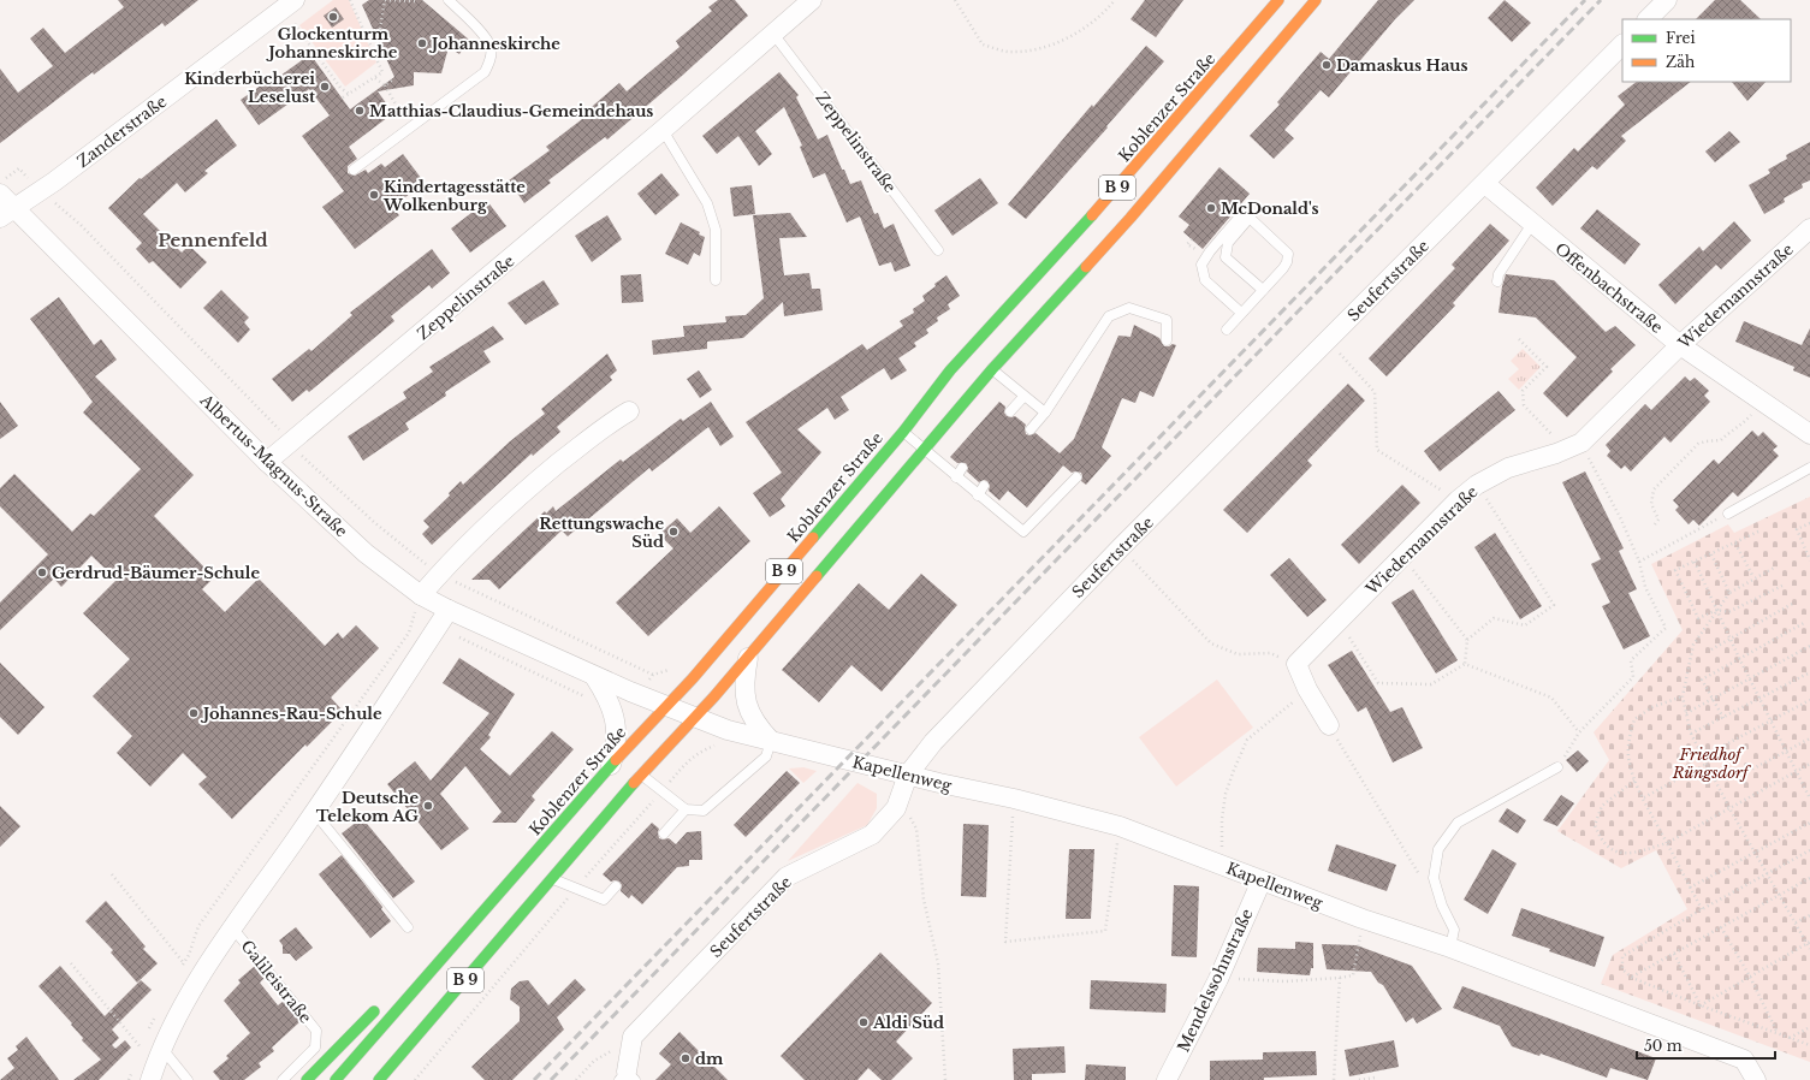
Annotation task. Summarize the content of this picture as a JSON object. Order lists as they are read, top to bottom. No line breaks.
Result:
{"streets":{"main road":["Koblenzer Straße","B 9"],"street":["Zanderstraße","Zeppelinstraße","Seufertstraße","Offenbachstraße","Wiedemannstraße","Albertus-Magnus-Straße","Kapellenweg","Mendelssohnstraße","Galileistraße"]},"crossings":[["Koblenzer Straße","Albertus-Magnus-Straße"],["Zanderstraße","Albertus-Magnus-Straße"],["Zeppelinstraße","Albertus-Magnus-Straße"],["B 9","Albertus-Magnus-Straße"],["B 9","Kapellenweg"],["Seufertstraße","Offenbachstraße"],["Seufertstraße","Kapellenweg"],["Offenbachstraße","Wiedemannstraße"],["Albertus-Magnus-Straße","Kapellenweg"],["Albertus-Magnus-Straße","Galileistraße"],["Kapellenweg","Mendelssohnstraße"]],"districts":["Pennenfeld"],"parks":["Friedhof Rüngsdorf"],"places":["Glockenturm Johanneskirche","Johanneskirche","Damaskus Haus","Kinderbücherei Leselust","Matthias-Claudius-Gemeindehaus","Kindertagesstätte Wolkenburg","McDonald's","Rettungswache Süd","Gerdrud-Bäumer-Schule","Johannes-Rau-Schule","Deutsche Telekom AG","Aldi Süd","dm"],"legend":["Frei","Zäh"],"scale_bar":"50 m"}
